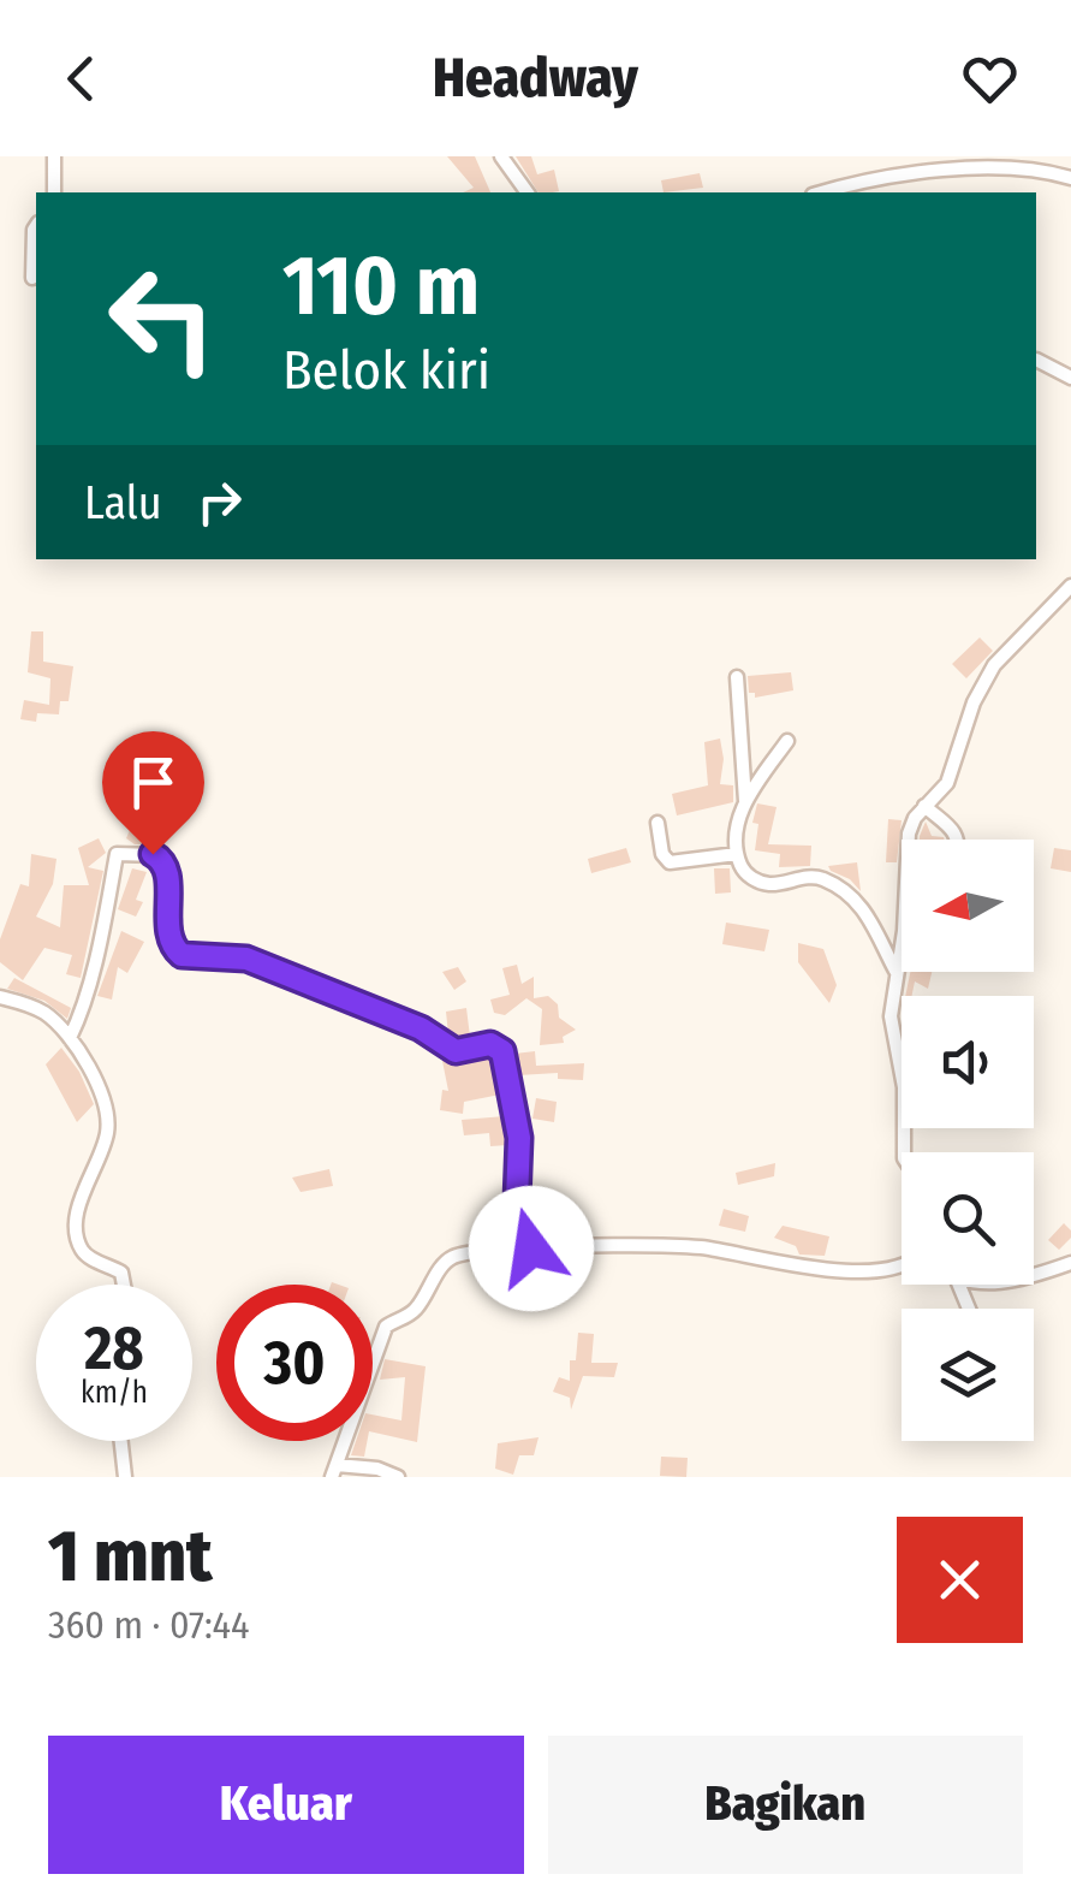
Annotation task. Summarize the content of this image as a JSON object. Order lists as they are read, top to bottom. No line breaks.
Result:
{"north":"left","page":{"header":"Headway","turn":["110 m","Belok kiri"],"then":"Lalu","speed":"28 km/h","limit":"30","heading":["1 mnt","360 m · 07:44"],"buttons":["Keluar","Bagikan"]}}
